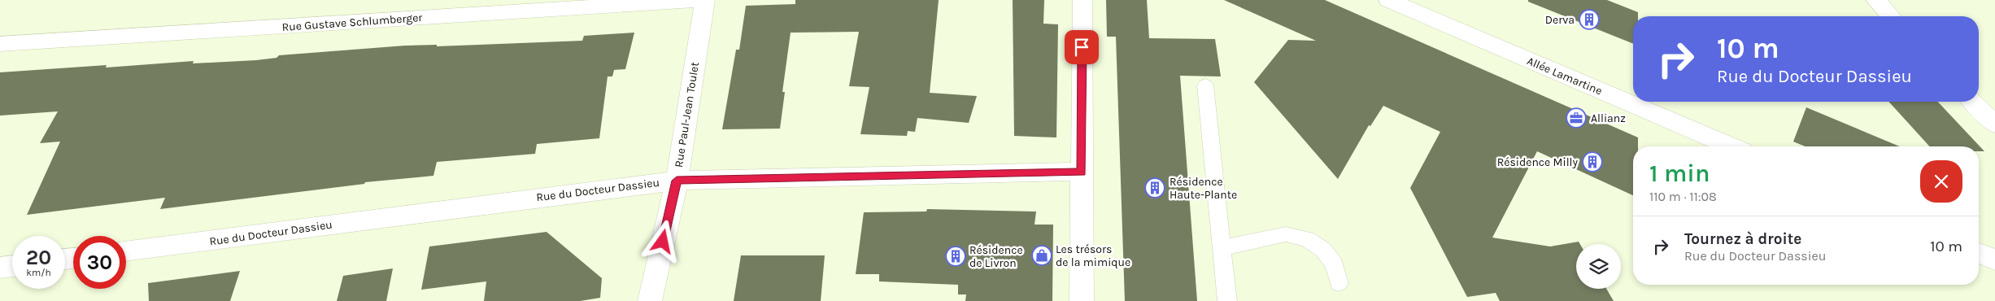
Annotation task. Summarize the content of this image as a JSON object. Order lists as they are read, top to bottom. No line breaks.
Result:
{"streets":{"street":["Rue Gustave Schlumberger","Allée Lamartine","Rue Paul-Jean Toulet","Rue du Docteur Dassieu"]},"crossings":[["Rue Gustave Schlumberger","Rue Paul-Jean Toulet"],["Rue Paul-Jean Toulet","Rue du Docteur Dassieu"]],"places":{"building":["Derva","Résidence Milly","Résidence Haute-Plante","Résidence de Livron"],"office":["Allianz"],"shop":["Les trésors de la mimique"]},"page":{"turn":["10 m","Rue du Docteur Dassieu"],"heading":["1 min","110 m · 11:08"],"list":[{"name":"Tournez à droite","note":"Rue du Docteur Dassieu","value":"10 m"}],"speed":"20 km/h","limit":"30"}}
